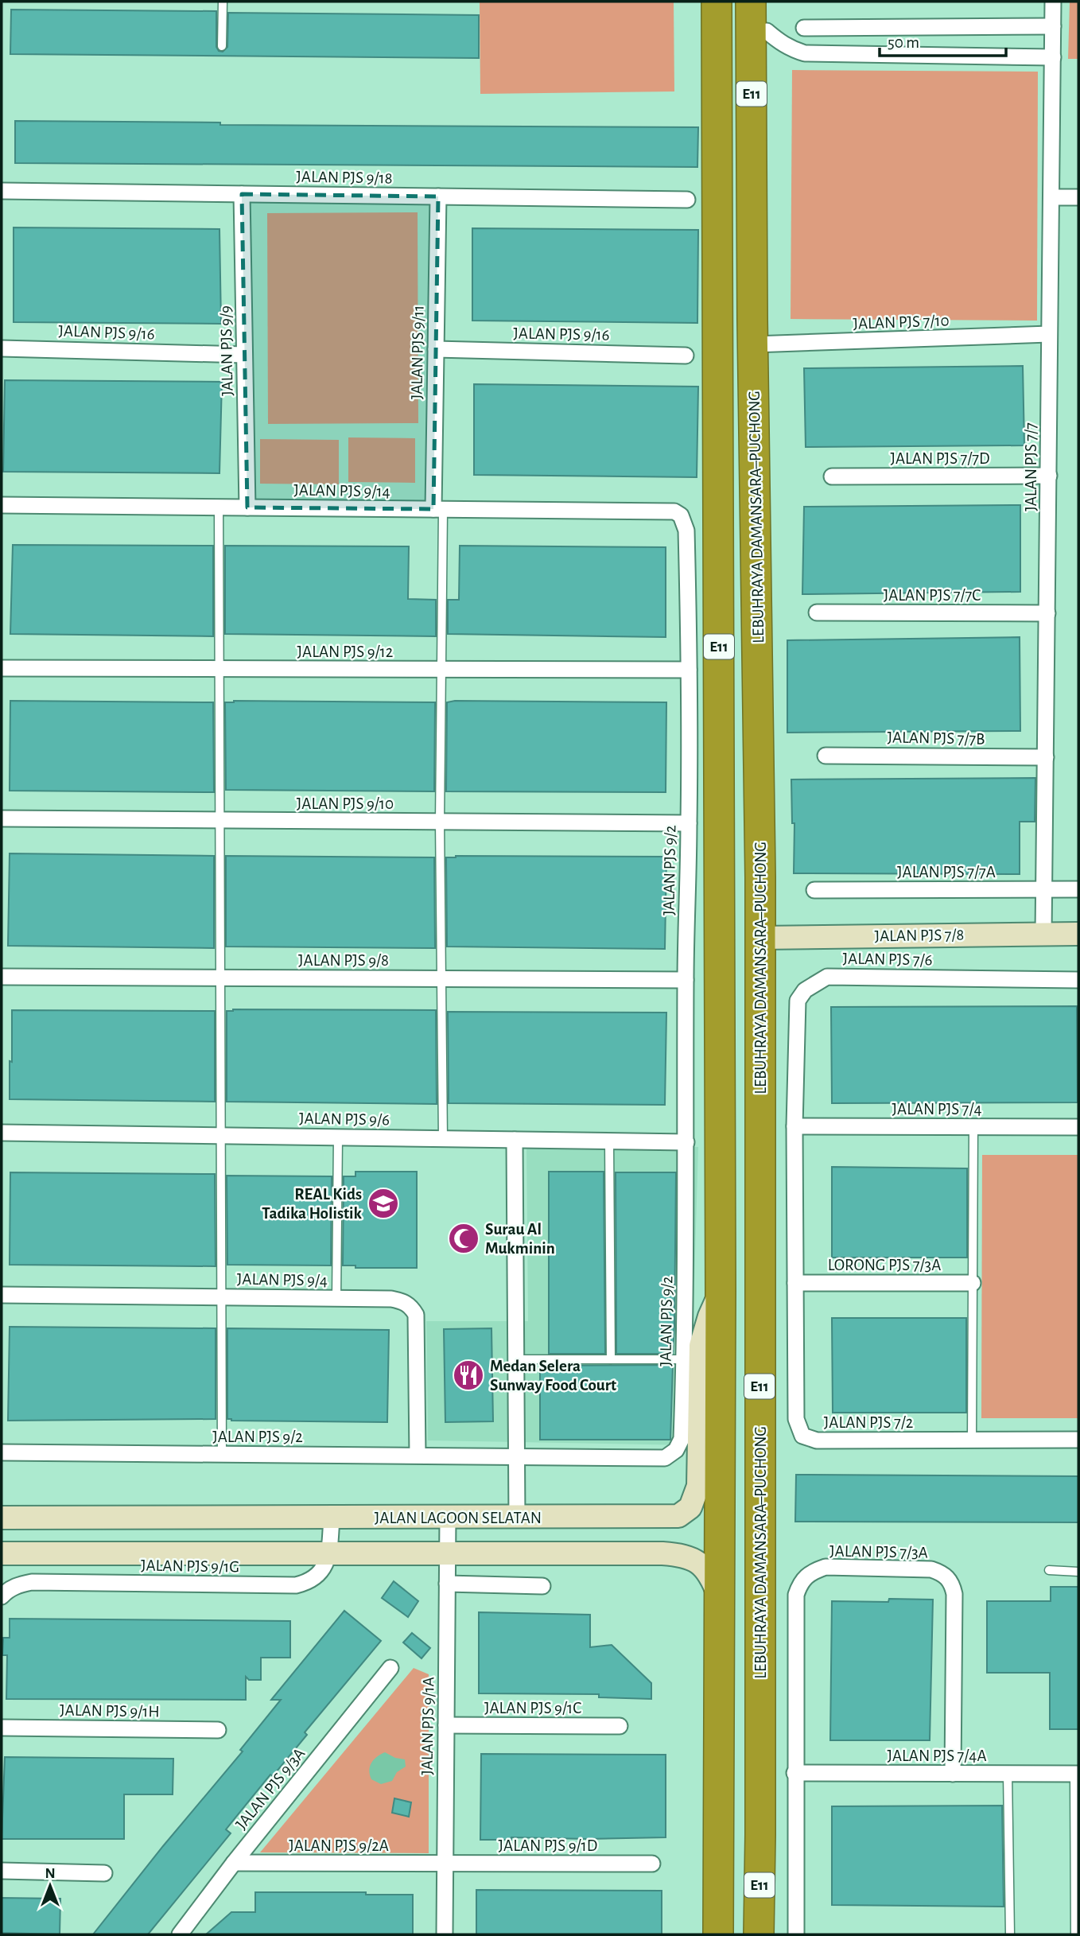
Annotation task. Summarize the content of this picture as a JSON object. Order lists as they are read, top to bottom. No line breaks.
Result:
{"streets":{"highway":["E11","LEBUHRAYA DAMANSARA–PUCHONG"],"main road":["JALAN PJS 7/8","JALAN LAGOON SELATAN"],"street":["JALAN PJS 9/18","JALAN PJS 7/10","JALAN PJS 9/16","JALAN PJS 9/9","JALAN PJS 9/11","JALAN PJS 7/7D","JALAN PJS 7/7","JALAN PJS 9/14","JALAN PJS 7/7C","JALAN PJS 9/12","JALAN PJS 7/7B","JALAN PJS 9/10","JALAN PJS 9/2","JALAN PJS 7/7A","JALAN PJS 7/6","JALAN PJS 9/8","JALAN PJS 7/4","JALAN PJS 9/6","LORONG PJS 7/3A","JALAN PJS 9/4","JALAN PJS 7/2","JALAN PJS 7/3A","JALAN PJS 9/1G","JALAN PJS 9/1C","JALAN PJS 9/1H","JALAN PJS 9/1A","JALAN PJS 7/4A","JALAN PJS 9/3A","JALAN PJS 9/2A","JALAN PJS 9/1D"]},"crossings":[["E11","JALAN LAGOON SELATAN"],["JALAN PJS 9/18","JALAN PJS 9/9"],["JALAN PJS 9/18","JALAN PJS 9/11"],["JALAN PJS 7/10","JALAN PJS 7/7"],["JALAN PJS 7/10","LEBUHRAYA DAMANSARA–PUCHONG"],["JALAN PJS 9/16","JALAN PJS 9/9"],["JALAN PJS 9/16","JALAN PJS 9/11"],["JALAN PJS 9/9","JALAN PJS 9/14"],["JALAN PJS 9/11","JALAN PJS 9/14"],["JALAN PJS 7/7D","JALAN PJS 7/7"],["JALAN PJS 7/7","JALAN PJS 7/7C"],["JALAN PJS 7/7","JALAN PJS 7/7B"],["JALAN PJS 7/7","JALAN PJS 7/7A"],["JALAN PJS 7/7","JALAN PJS 7/8"],["JALAN PJS 9/14","JALAN PJS 9/2"],["LEBUHRAYA DAMANSARA–PUCHONG","JALAN PJS 7/8"],["JALAN PJS 9/12","JALAN PJS 9/2"],["JALAN PJS 9/10","JALAN PJS 9/2"],["JALAN PJS 9/2","JALAN PJS 9/8"],["JALAN PJS 9/2","JALAN PJS 9/6"],["JALAN PJS 9/2","JALAN PJS 9/4"],["JALAN PJS 7/6","JALAN PJS 7/4"],["JALAN PJS 7/6","JALAN PJS 7/2"],["JALAN PJS 7/4","JALAN PJS 7/2"],["LORONG PJS 7/3A","JALAN PJS 7/2"],["JALAN LAGOON SELATAN","JALAN PJS 9/1G"],["JALAN LAGOON SELATAN","JALAN PJS 9/1A"],["JALAN PJS 7/3A","JALAN PJS 7/4A"],["JALAN PJS 9/1C","JALAN PJS 9/1A"],["JALAN PJS 9/1A","JALAN PJS 9/2A"],["JALAN PJS 9/1A","JALAN PJS 9/1D"],["JALAN PJS 9/3A","JALAN PJS 9/2A"],["JALAN PJS 9/2A","JALAN PJS 9/1D"]],"places":{"school or university":["REAL Kids Tadika Holistik"],"mosque":["Surau Al Mukminin"],"restaurant":["Medan Selera Sunway Food Court"]},"scale_bar":"50 m","north":"top"}
